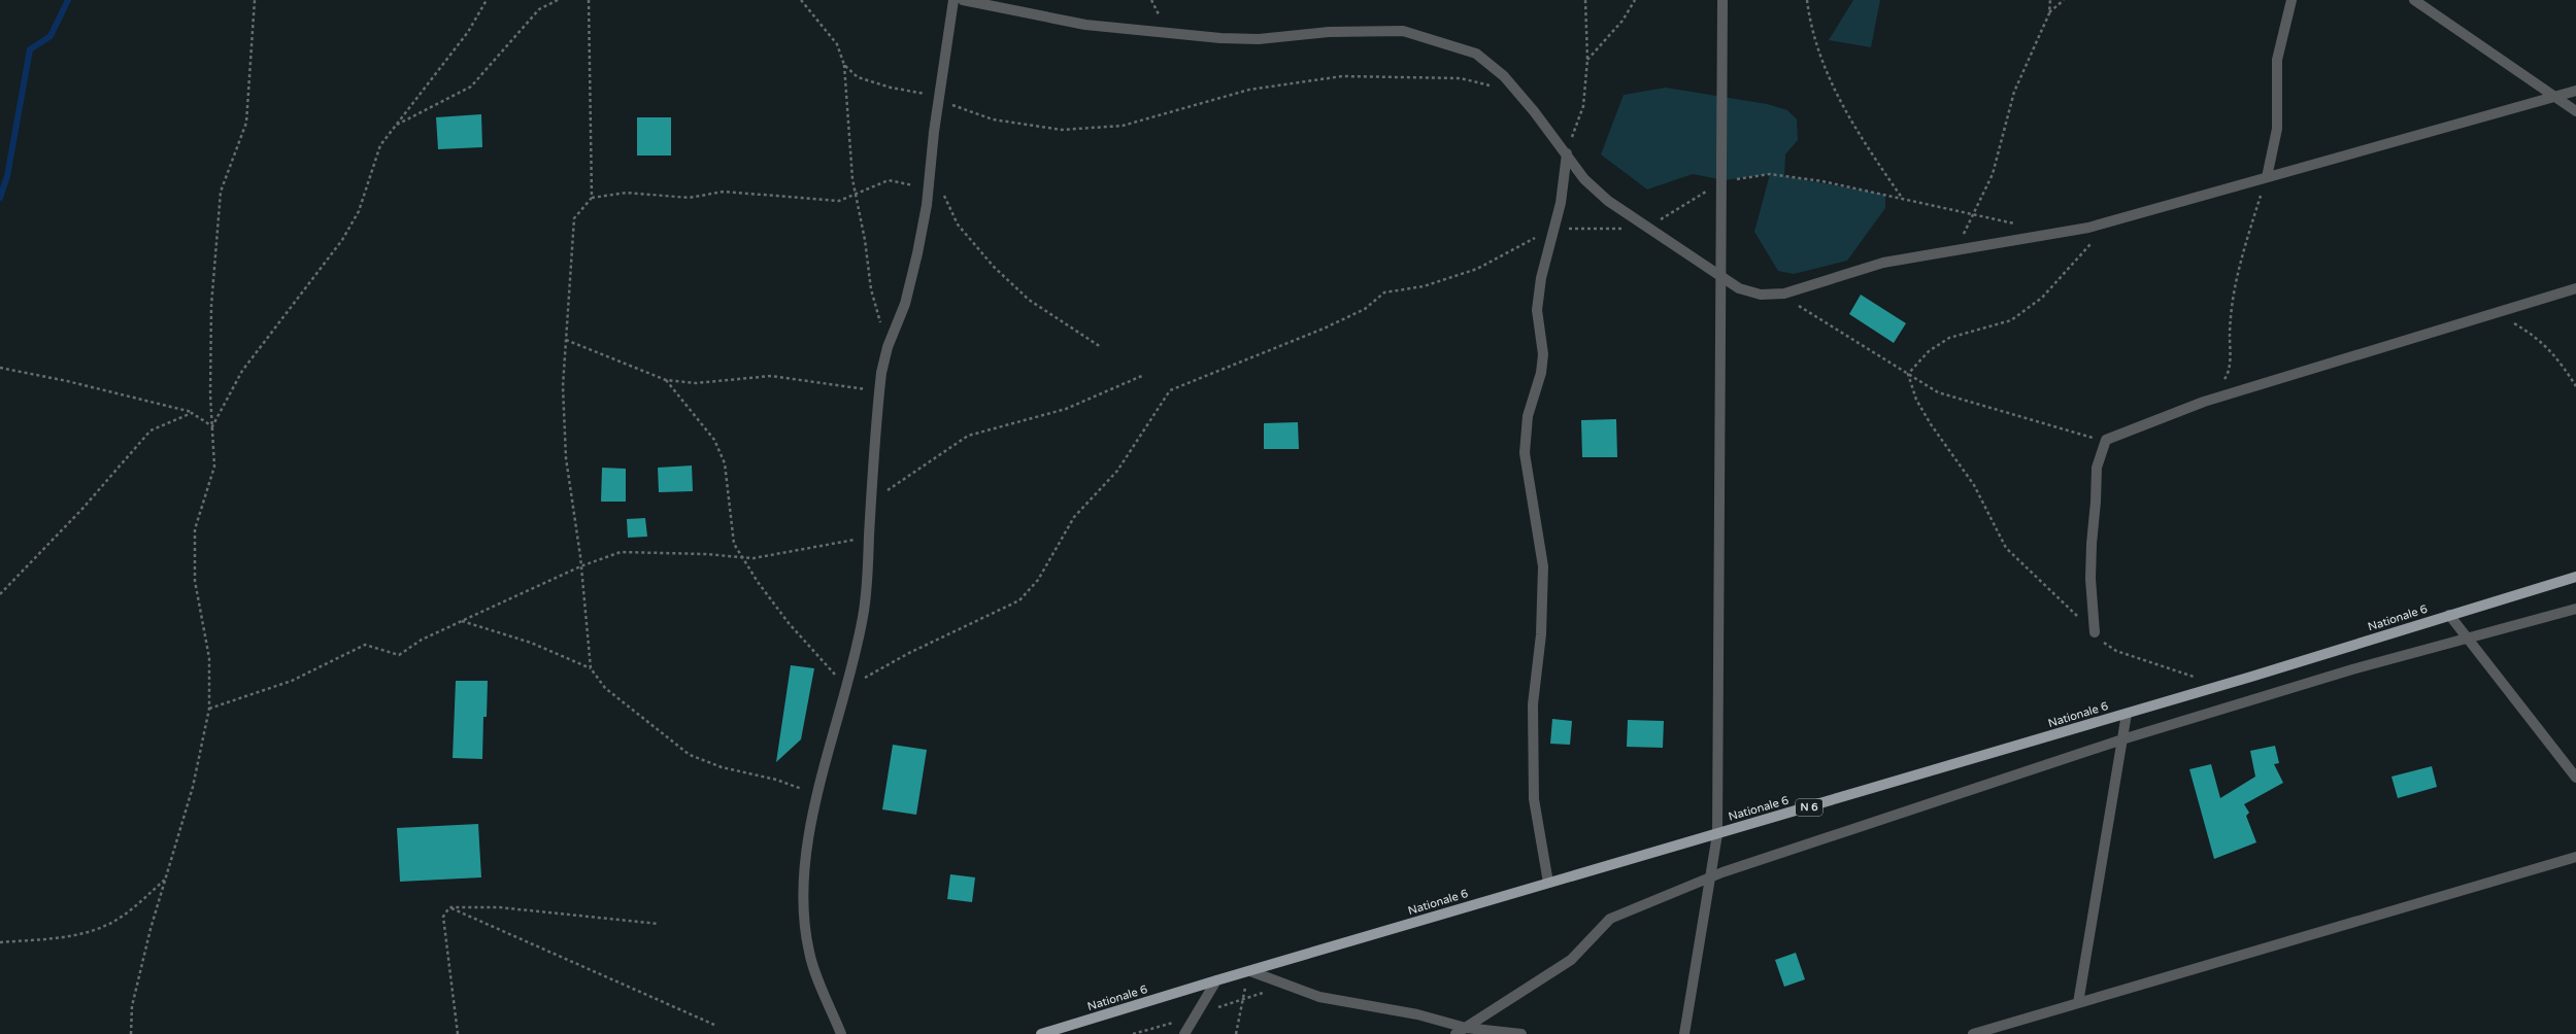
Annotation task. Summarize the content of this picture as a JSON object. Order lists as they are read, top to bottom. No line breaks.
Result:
{"streets":{"main road":["Nationale 6","N 6"]}}
